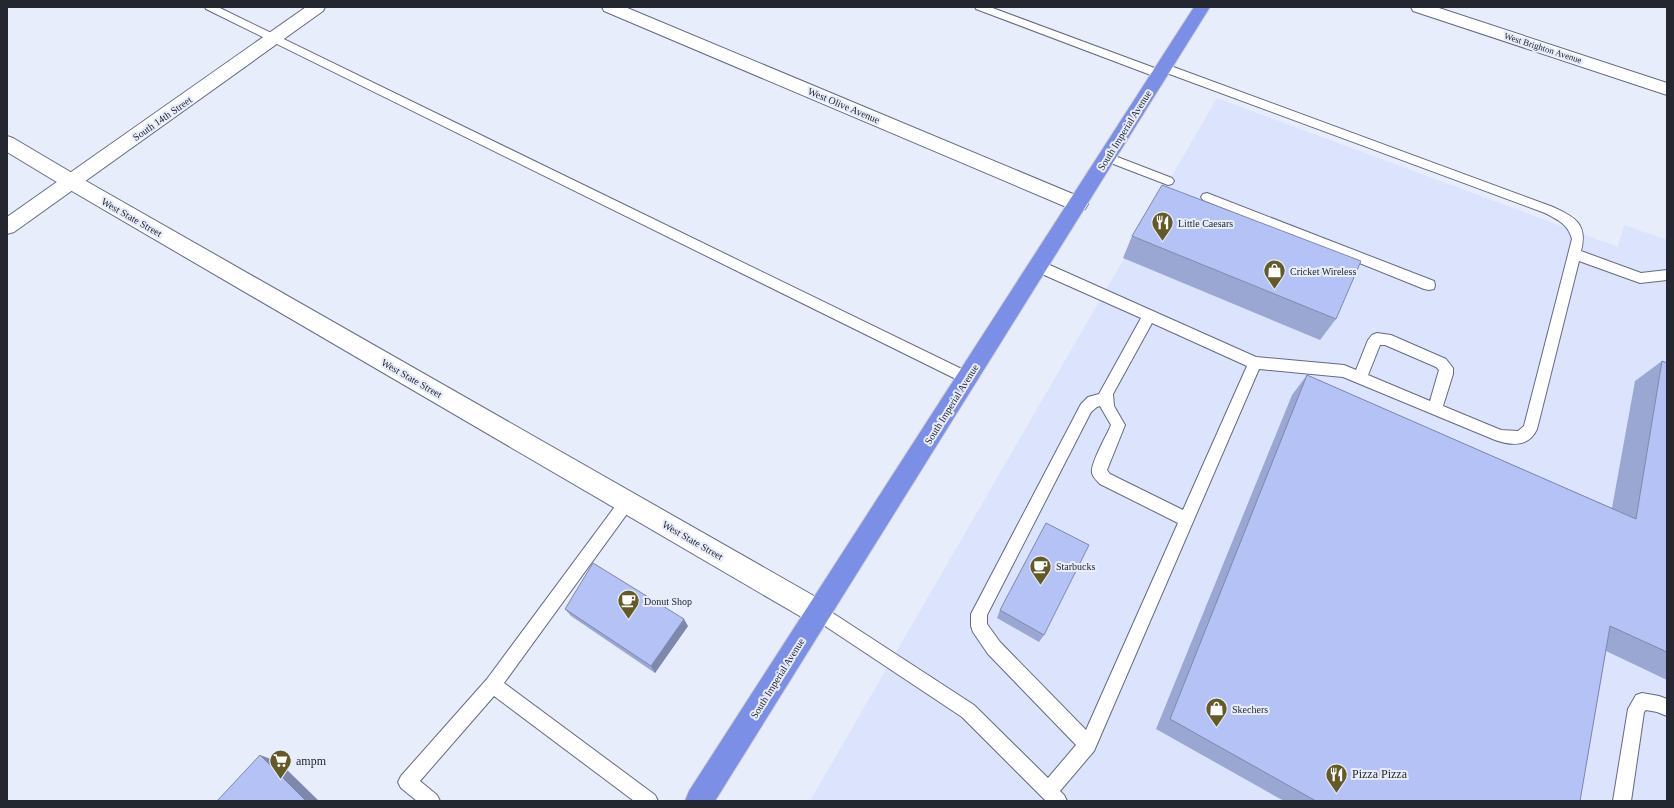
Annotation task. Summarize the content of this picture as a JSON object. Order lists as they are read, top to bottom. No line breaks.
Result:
{"streets":{"highway":["South Imperial Avenue"],"street":["West Brighton Avenue","West Olive Avenue","South 14th Street","West State Street"]},"crossings":[["West Olive Avenue","South Imperial Avenue"],["South 14th Street","West State Street"],["South Imperial Avenue","West State Street"]],"places":{"restaurant":["Little Caesars","Pizza Pizza"],"shop":["Cricket Wireless","Skechers"],"cafe":["Starbucks","Donut Shop"],"supermarket":["ampm"]}}
